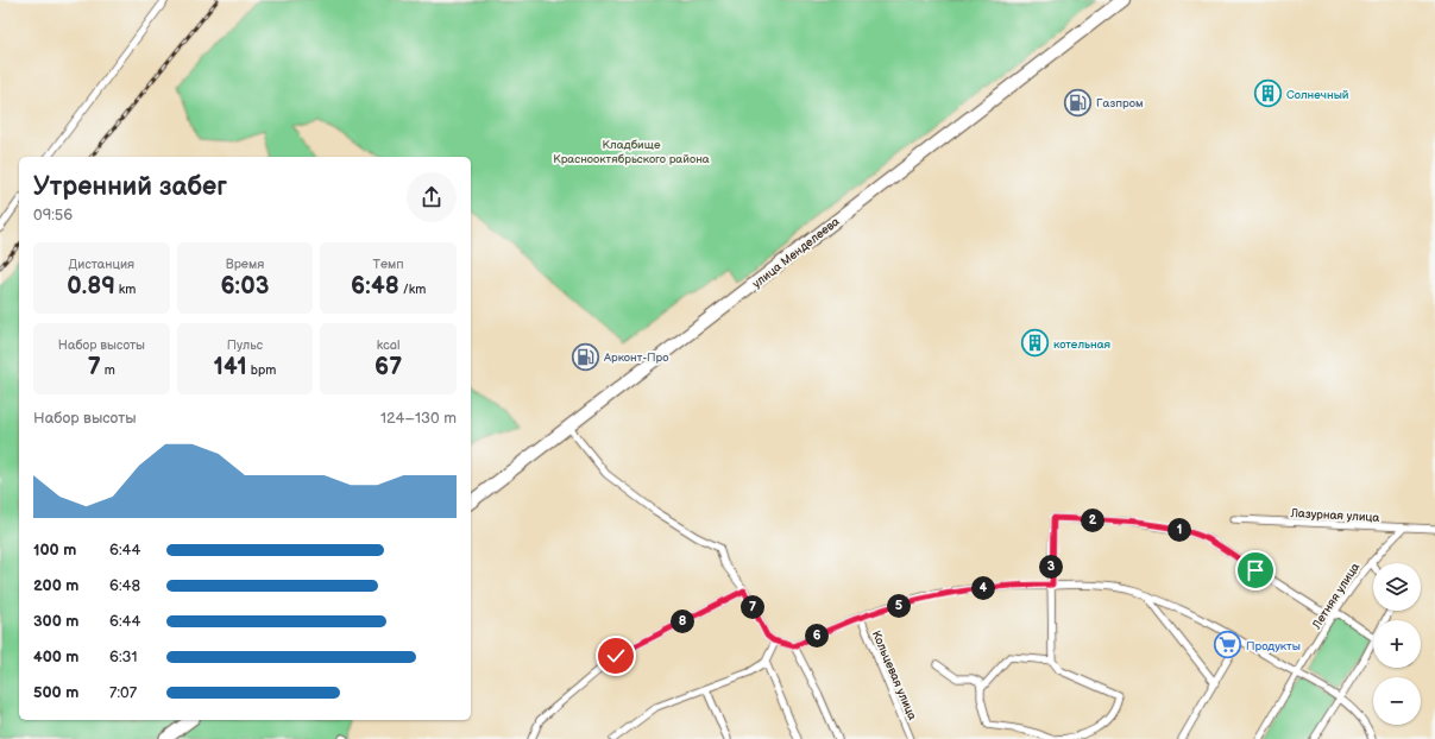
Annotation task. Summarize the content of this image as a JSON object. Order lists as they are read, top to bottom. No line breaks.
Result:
{"streets":{"highway":["улица Менделеева"],"street":["Лазурная улица","Летняя улица","Кольцевая улица"]},"crossings":[["Лазурная улица","Летняя улица"],["Летняя улица","Кольцевая улица"]],"parks":["Кладбище Краснооктябрьского района"],"places":{"building":["Солнечный","котельная"],"fuel station":["Газпром","Арконт-Про"],"supermarket":["Продукты"]},"page":{"heading":["Утренний забег","09:56"],"stats":[["Дистанция","0.89 km"],["Время","6:03"],["Темп","6:48 /km"],["Набор высоты","7 m"],["Пульс","141 bpm"],["kcal","67"]],"chart":["Набор высоты","124–130 m"],"pins":["2","1","3","4","5","7","8","6"],"list":[{"name":"100 m","note":"6:44"},{"name":"200 m","note":"6:48"},{"name":"300 m","note":"6:44"},{"name":"400 m","note":"6:31"},{"name":"500 m","note":"7:07"}],"map_buttons":["+","−"]}}
